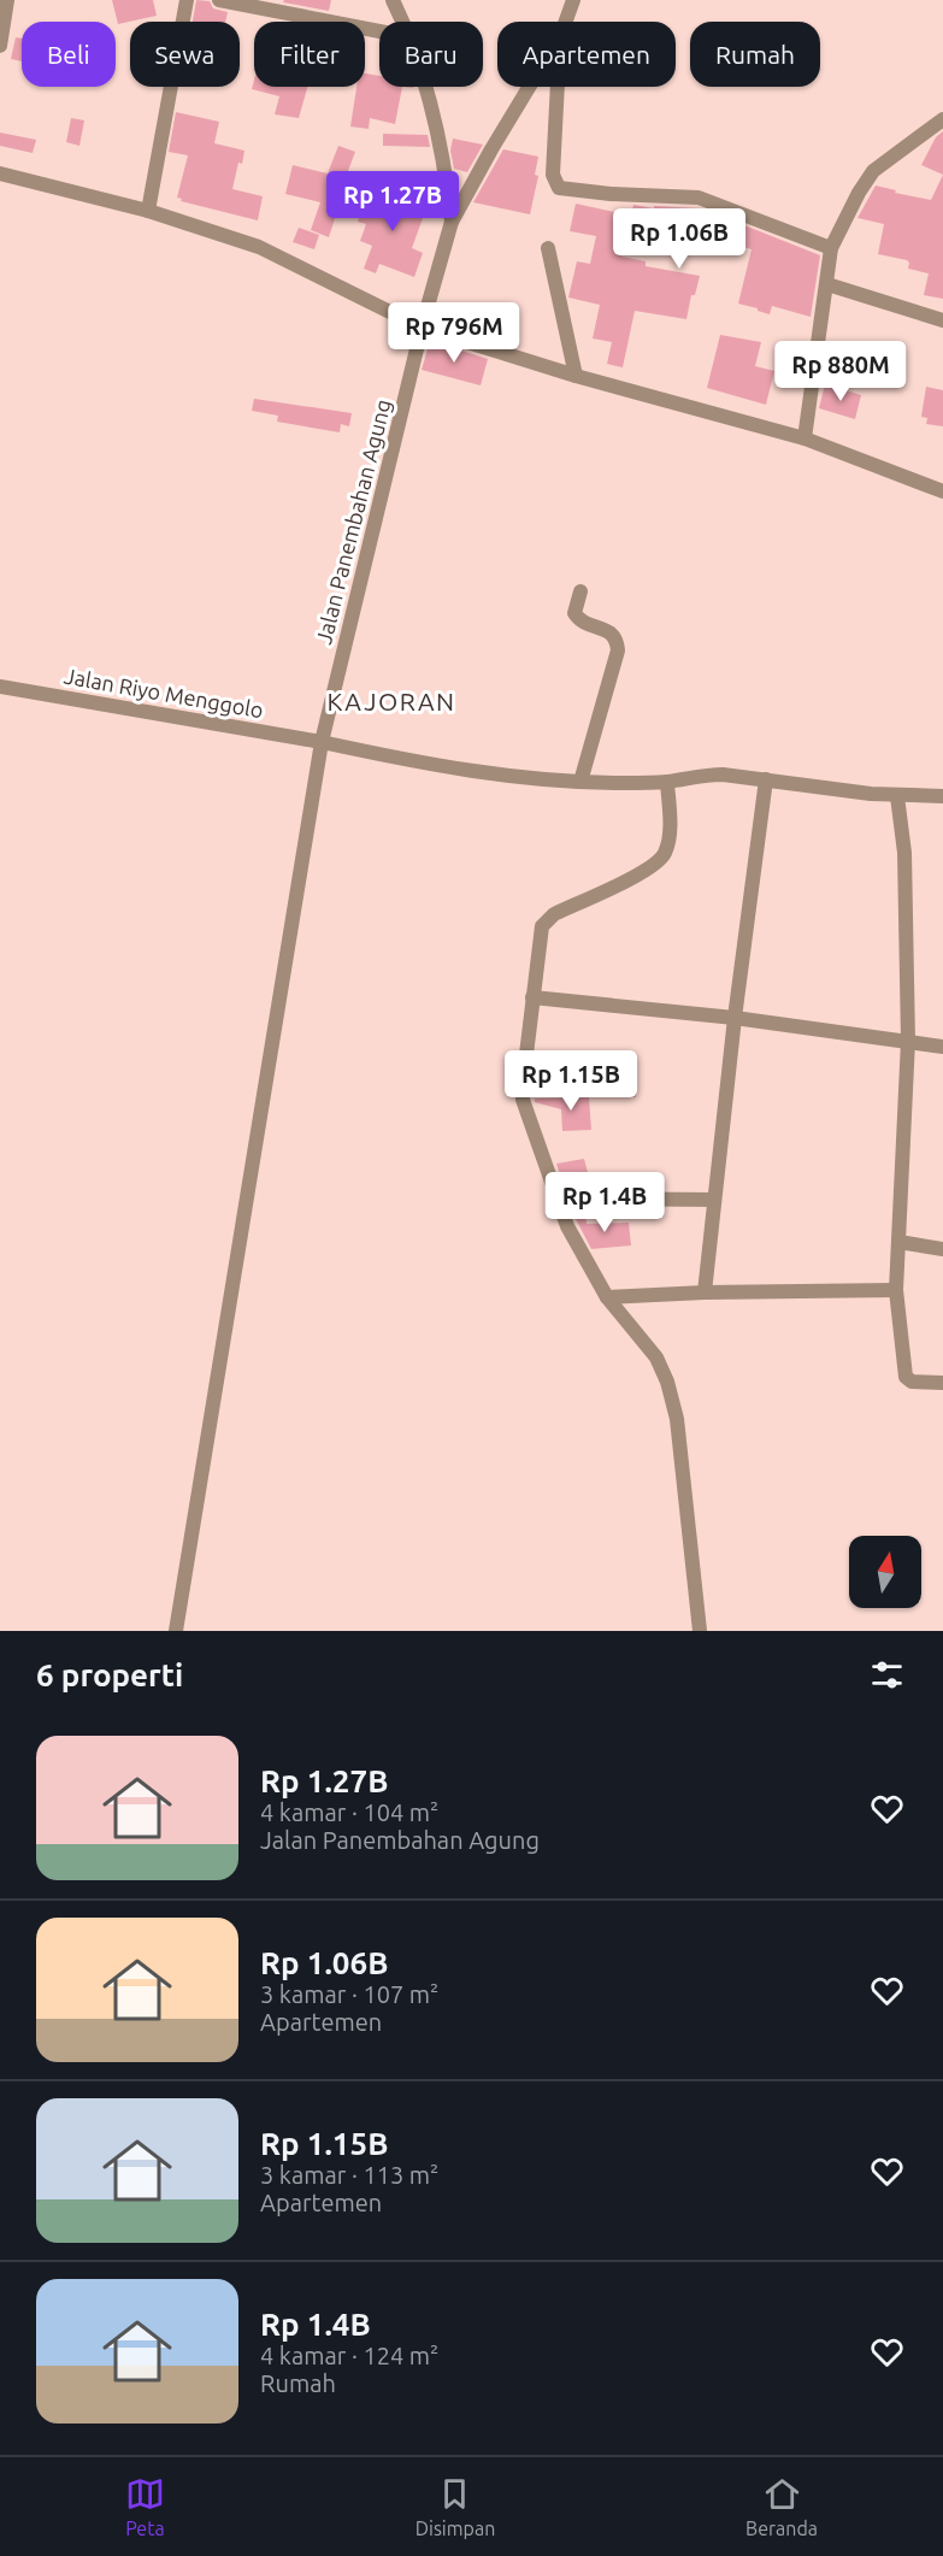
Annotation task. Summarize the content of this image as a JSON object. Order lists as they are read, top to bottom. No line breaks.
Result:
{"streets":{"street":["Jalan Panembahan Agung","Jalan Riyo Menggolo"]},"crossings":[["Jalan Panembahan Agung","Jalan Riyo Menggolo"]],"districts":["KAJORAN"],"north":"top","page":{"chip":["Beli","Sewa","Filter","Baru","Apartemen","Rumah"],"price":["Rp 1.27B","Rp 1.06B","Rp 796M","Rp 880M","Rp 1.15B","Rp 1.4B"],"heading":"6 properti","list":[{"name":"Rp 1.27B","note":"4 kamar · 104 m² · Jalan Panembahan Agung"},{"name":"Rp 1.06B","note":"3 kamar · 107 m² · Apartemen"},{"name":"Rp 1.15B","note":"3 kamar · 113 m² · Apartemen"},{"name":"Rp 1.4B","note":"4 kamar · 124 m² · Rumah"}],"tabs":["Peta","Disimpan","Beranda"]}}
